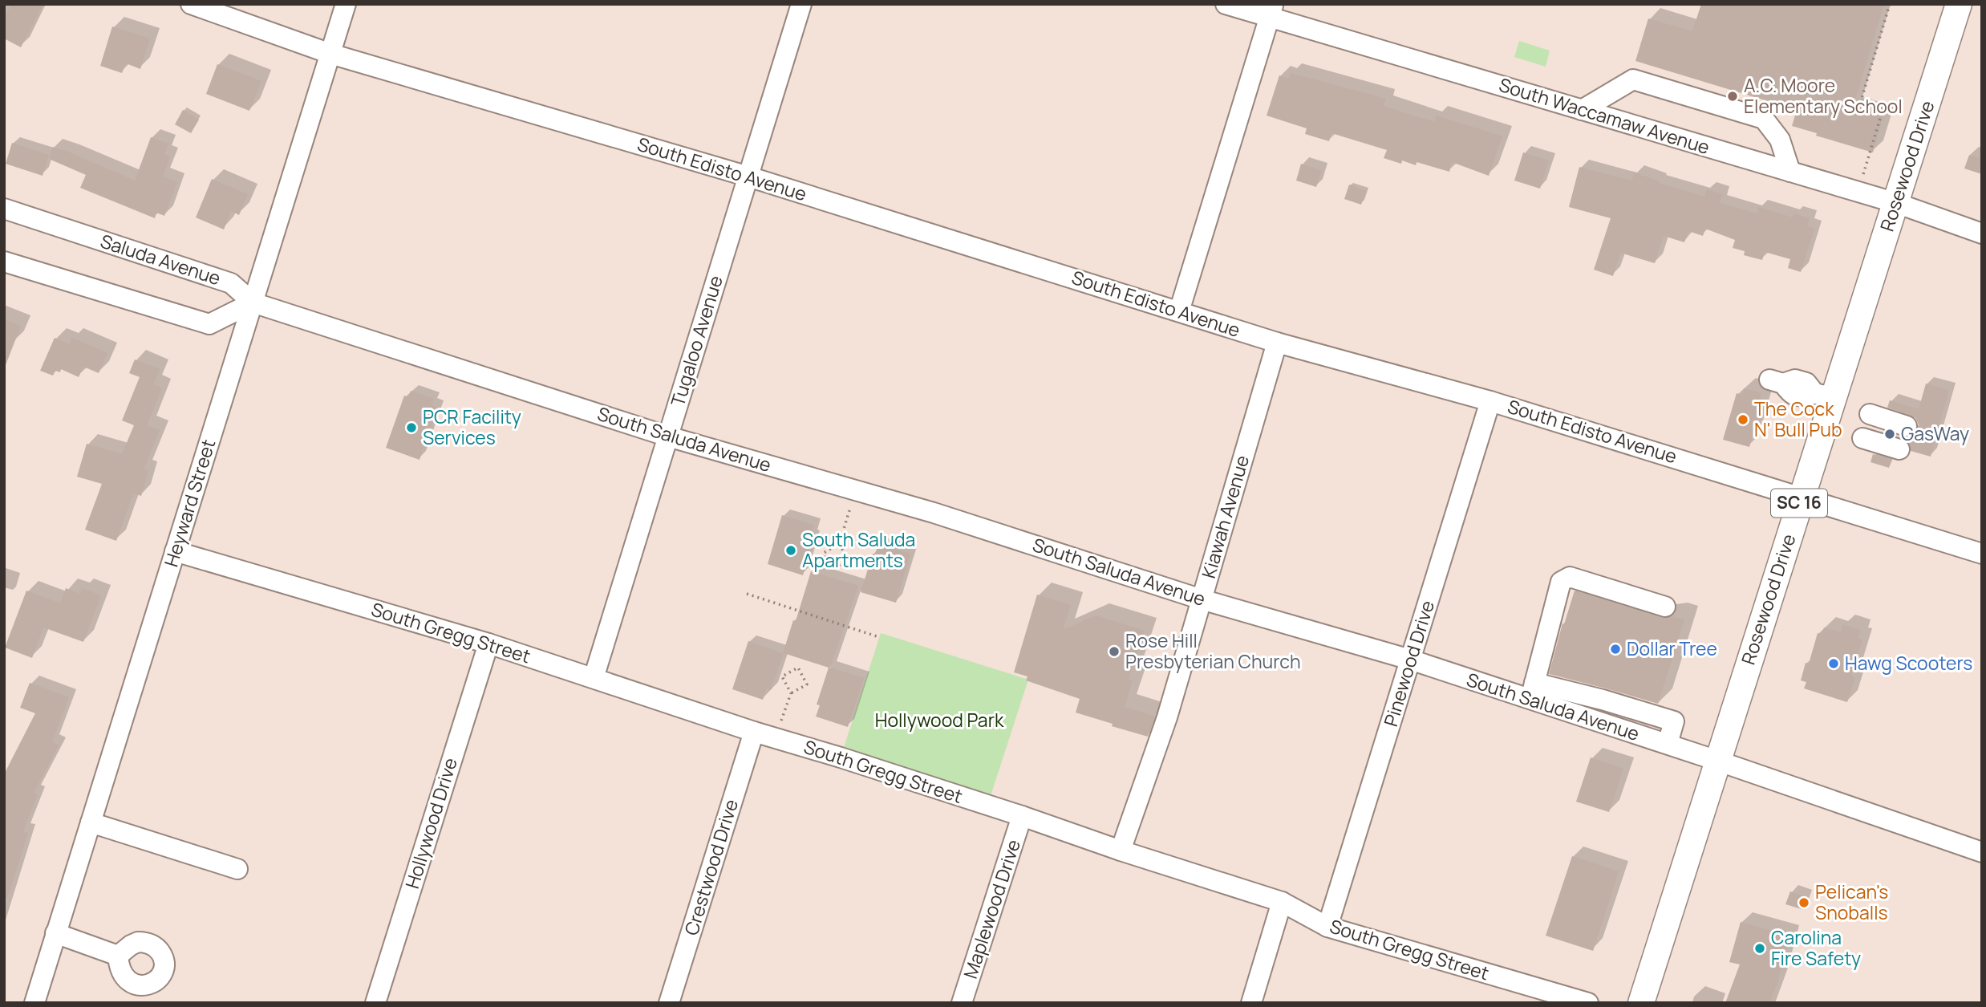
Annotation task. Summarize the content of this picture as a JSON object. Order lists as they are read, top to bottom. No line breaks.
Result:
{"streets":{"main road":["Rosewood Drive","SC 16"],"street":["South Waccamaw Avenue","South Edisto Avenue","Saluda Avenue","Tugaloo Avenue","South Saluda Avenue","Heyward Street","Kiawah Avenue","South Gregg Street","Pinewood Drive","Hollywood Drive","Crestwood Drive","Maplewood Drive"]},"crossings":[["South Waccamaw Avenue","Rosewood Drive"],["Rosewood Drive","South Edisto Avenue"],["Rosewood Drive","South Saluda Avenue"],["South Edisto Avenue","Tugaloo Avenue"],["South Edisto Avenue","Heyward Street"],["South Edisto Avenue","Kiawah Avenue"],["South Edisto Avenue","Pinewood Drive"],["Saluda Avenue","South Saluda Avenue"],["Saluda Avenue","Heyward Street"],["Tugaloo Avenue","South Saluda Avenue"],["Tugaloo Avenue","South Gregg Street"],["South Saluda Avenue","Heyward Street"],["South Saluda Avenue","Kiawah Avenue"],["South Saluda Avenue","Pinewood Drive"],["Heyward Street","South Gregg Street"],["Kiawah Avenue","South Gregg Street"],["South Gregg Street","Pinewood Drive"],["South Gregg Street","Hollywood Drive"],["South Gregg Street","Crestwood Drive"],["South Gregg Street","Maplewood Drive"]],"parks":["Hollywood Park"],"places":["A.C. Moore Elementary School","The Cock N' Bull Pub","PCR Facility Services","GasWay","South Saluda Apartments","Dollar Tree","Rose Hill Presbyterian Church","Hawg Scooters","Pelican's Snoballs","Carolina Fire Safety"]}
